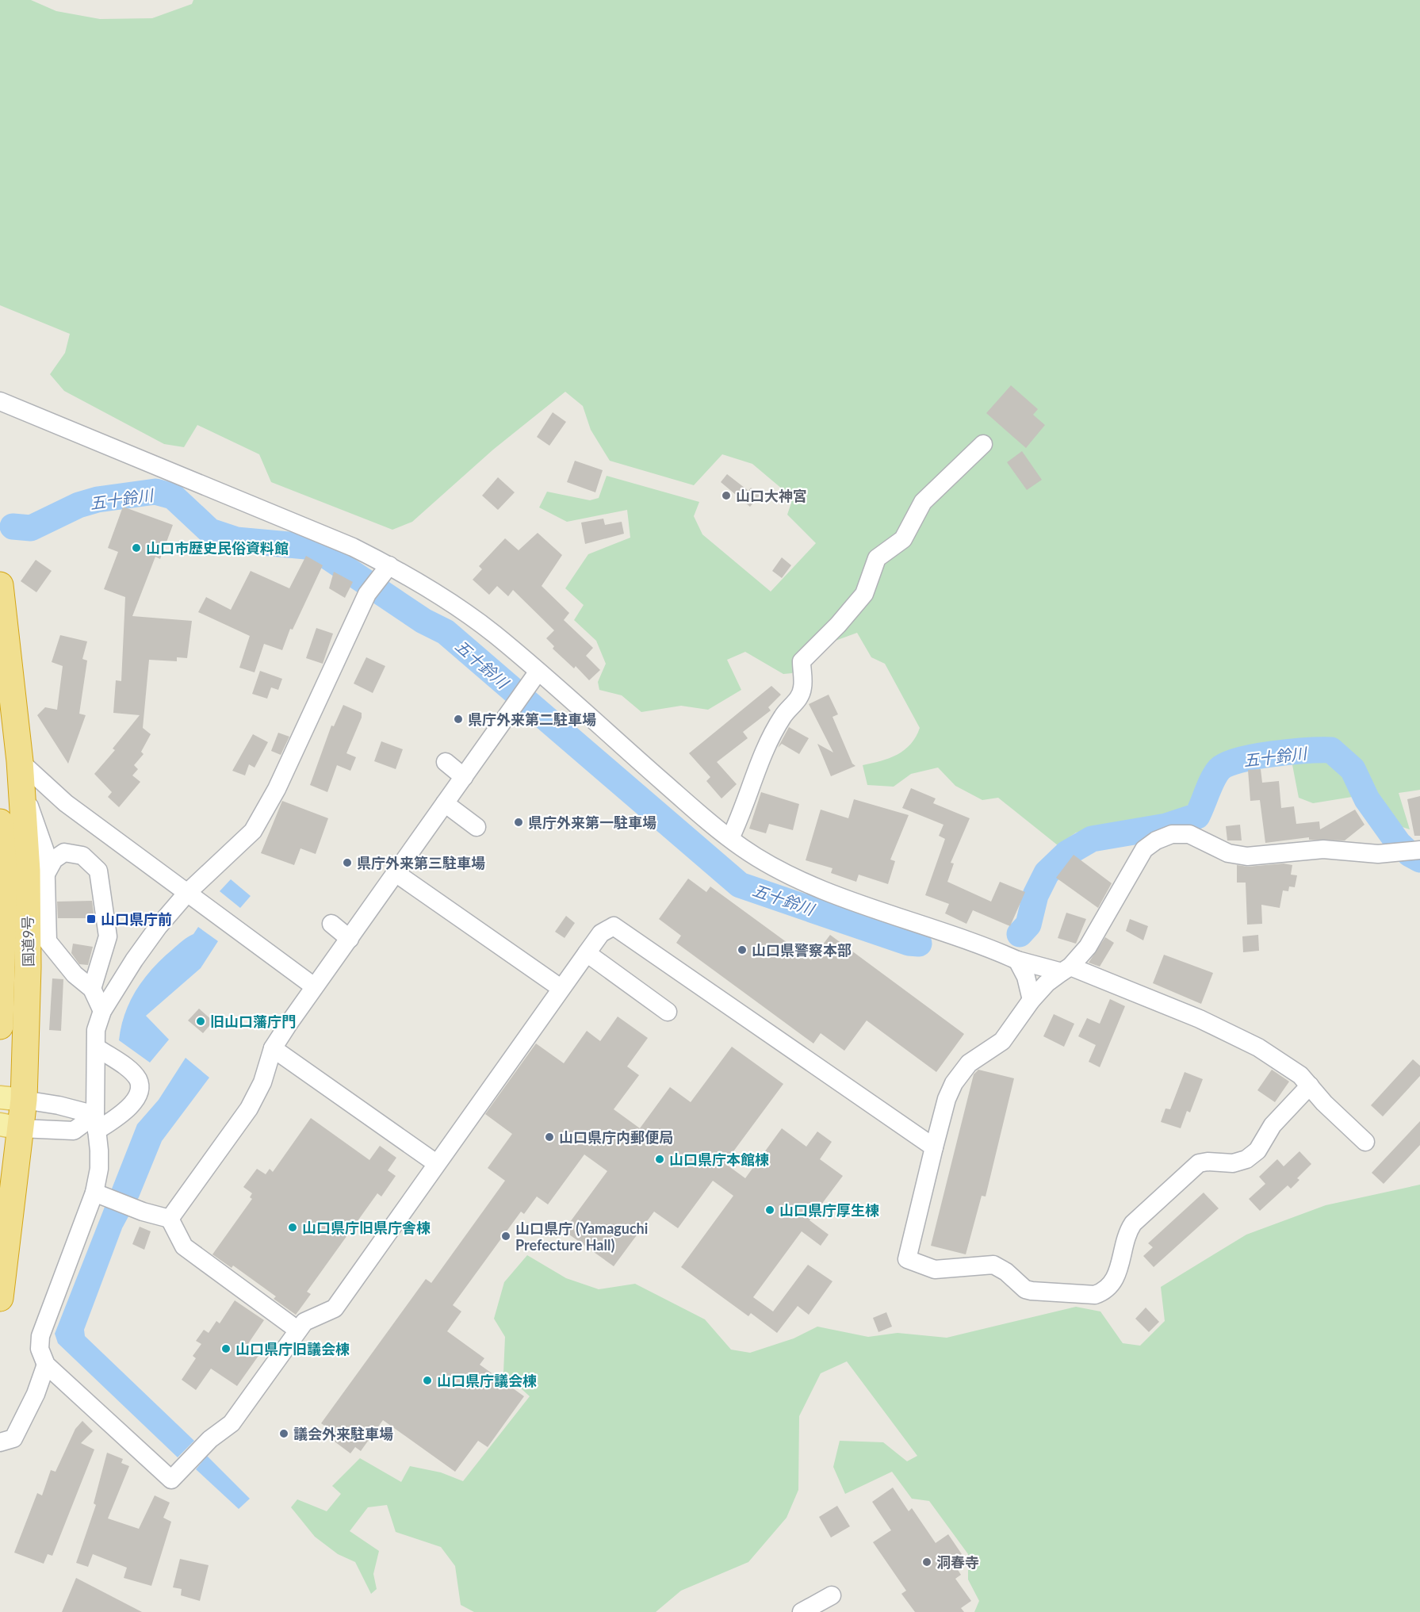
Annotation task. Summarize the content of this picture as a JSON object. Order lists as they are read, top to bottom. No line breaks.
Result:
{"streets":{"highway":["国道9号"]},"water":["五十鈴川"],"places":{"other":["山口大神宮","山口市歴史民俗資料館","県庁外来第二駐車場","県庁外来第一駐車場","県庁外来第三駐車場","山口県警察本部","旧山口藩庁門","山口県庁内郵便局","山口県庁本館棟","山口県庁厚生棟","山口県庁旧県庁舎棟","山口県庁 (Yamaguchi Prefecture Hall)","山口県庁旧議会棟","山口県庁議会棟","議会外来駐車場","洞春寺"],"transit":["山口県庁前"]}}
